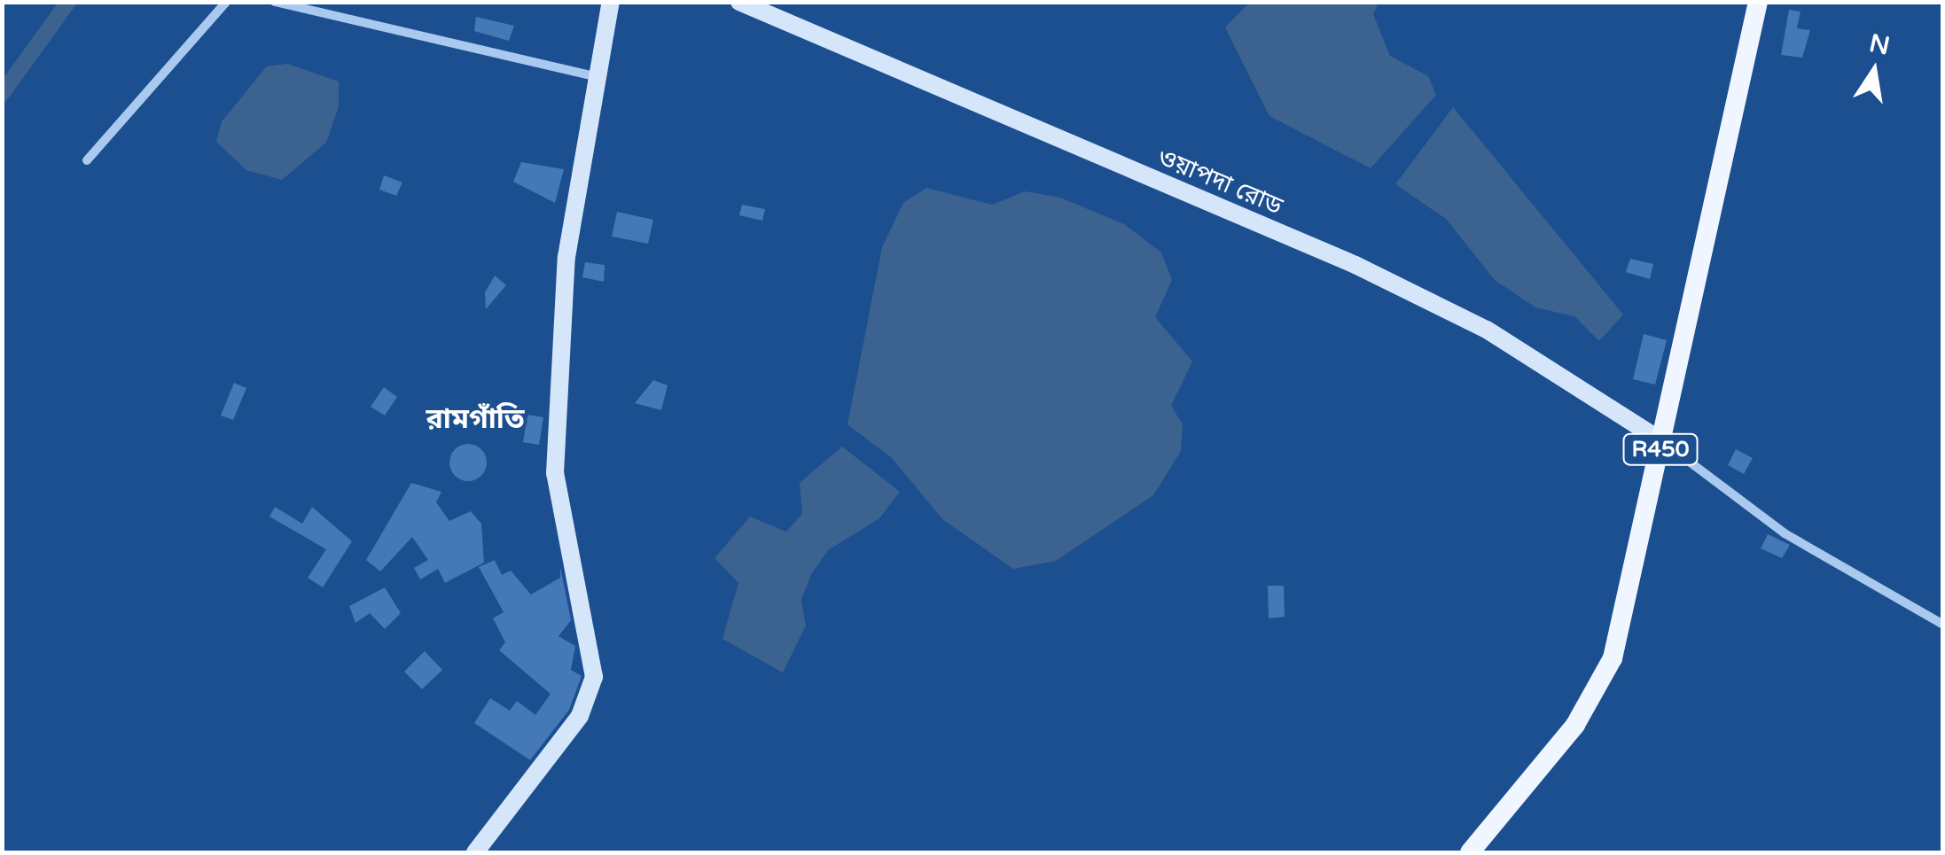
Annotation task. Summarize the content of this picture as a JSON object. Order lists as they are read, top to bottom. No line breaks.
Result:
{"streets":{"main road":["R450"],"street":["ওয়াপদা রোড"]},"crossings":[["ওয়াপদা রোড","R450"]],"districts":["রামগাঁতি"],"north":"top"}
